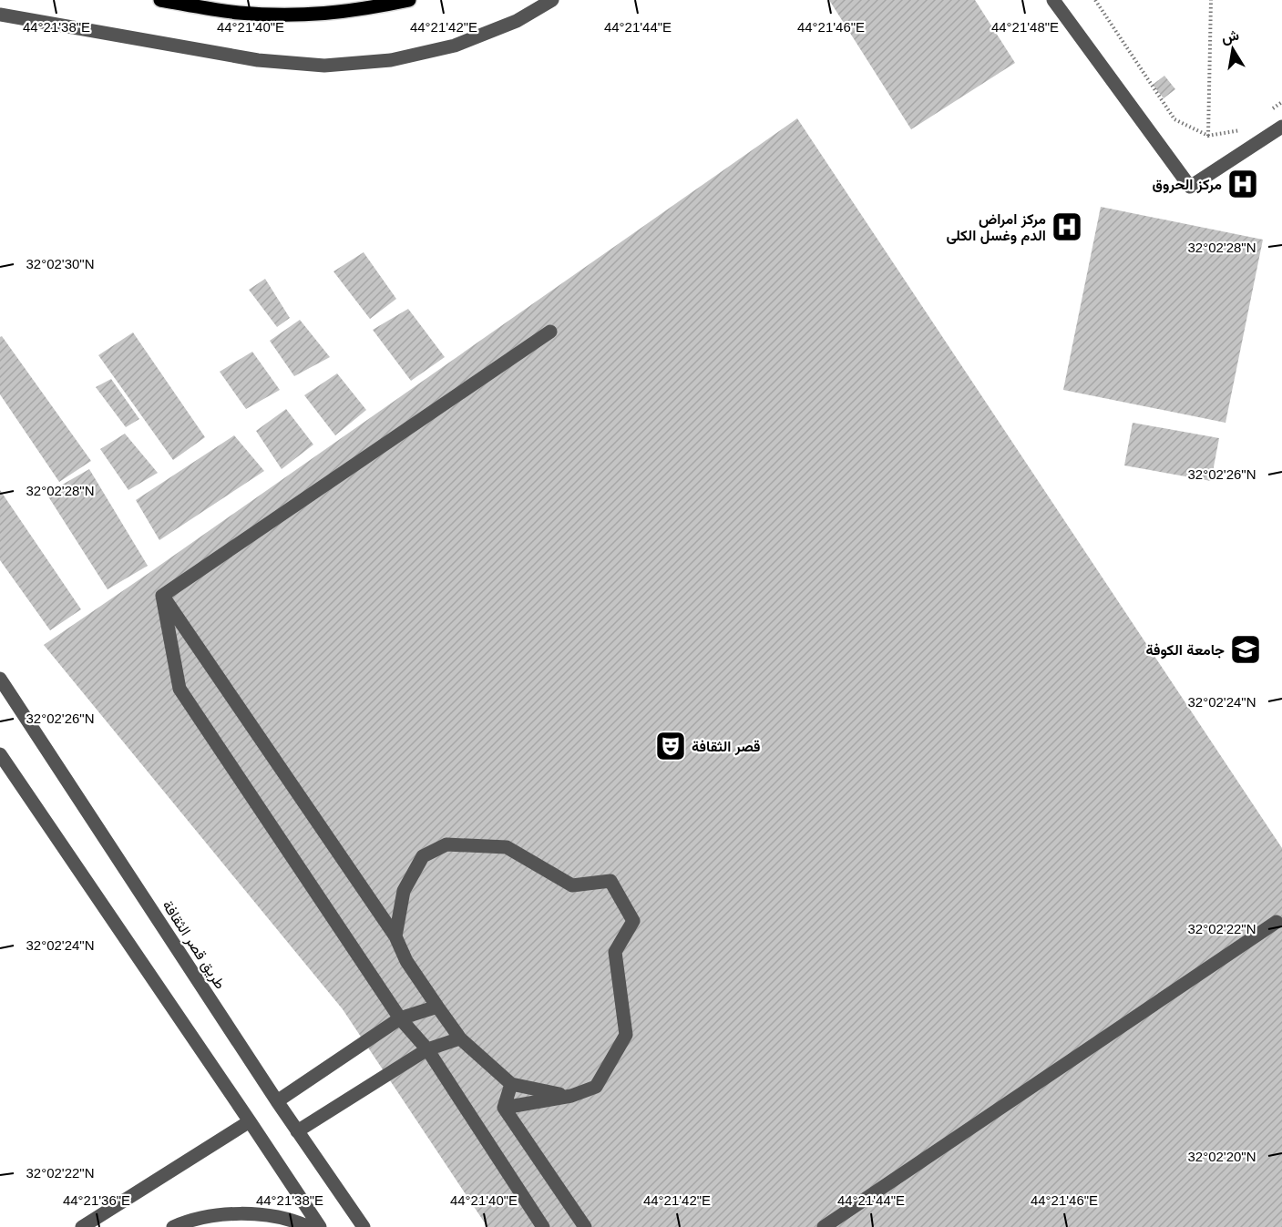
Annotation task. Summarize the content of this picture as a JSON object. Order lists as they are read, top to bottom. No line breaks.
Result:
{"streets":{"street":["طريق قصر الثقافة"]},"places":{"hospital":["مركز الحروق","مركز امراض الدم وغسل الكلى"],"school or university":["جامعة الكوفة"],"theatre":["قصر الثقافة"]},"north":"top","coordinates":["44°21'38\"E","44°21'40\"E","44°21'42\"E","44°21'44\"E","44°21'46\"E","44°21'48\"E","32°02'28\"N","32°02'30\"N","32°02'26\"N","32°02'24\"N","32°02'22\"N","32°02'20\"N","44°21'36\"E"]}
